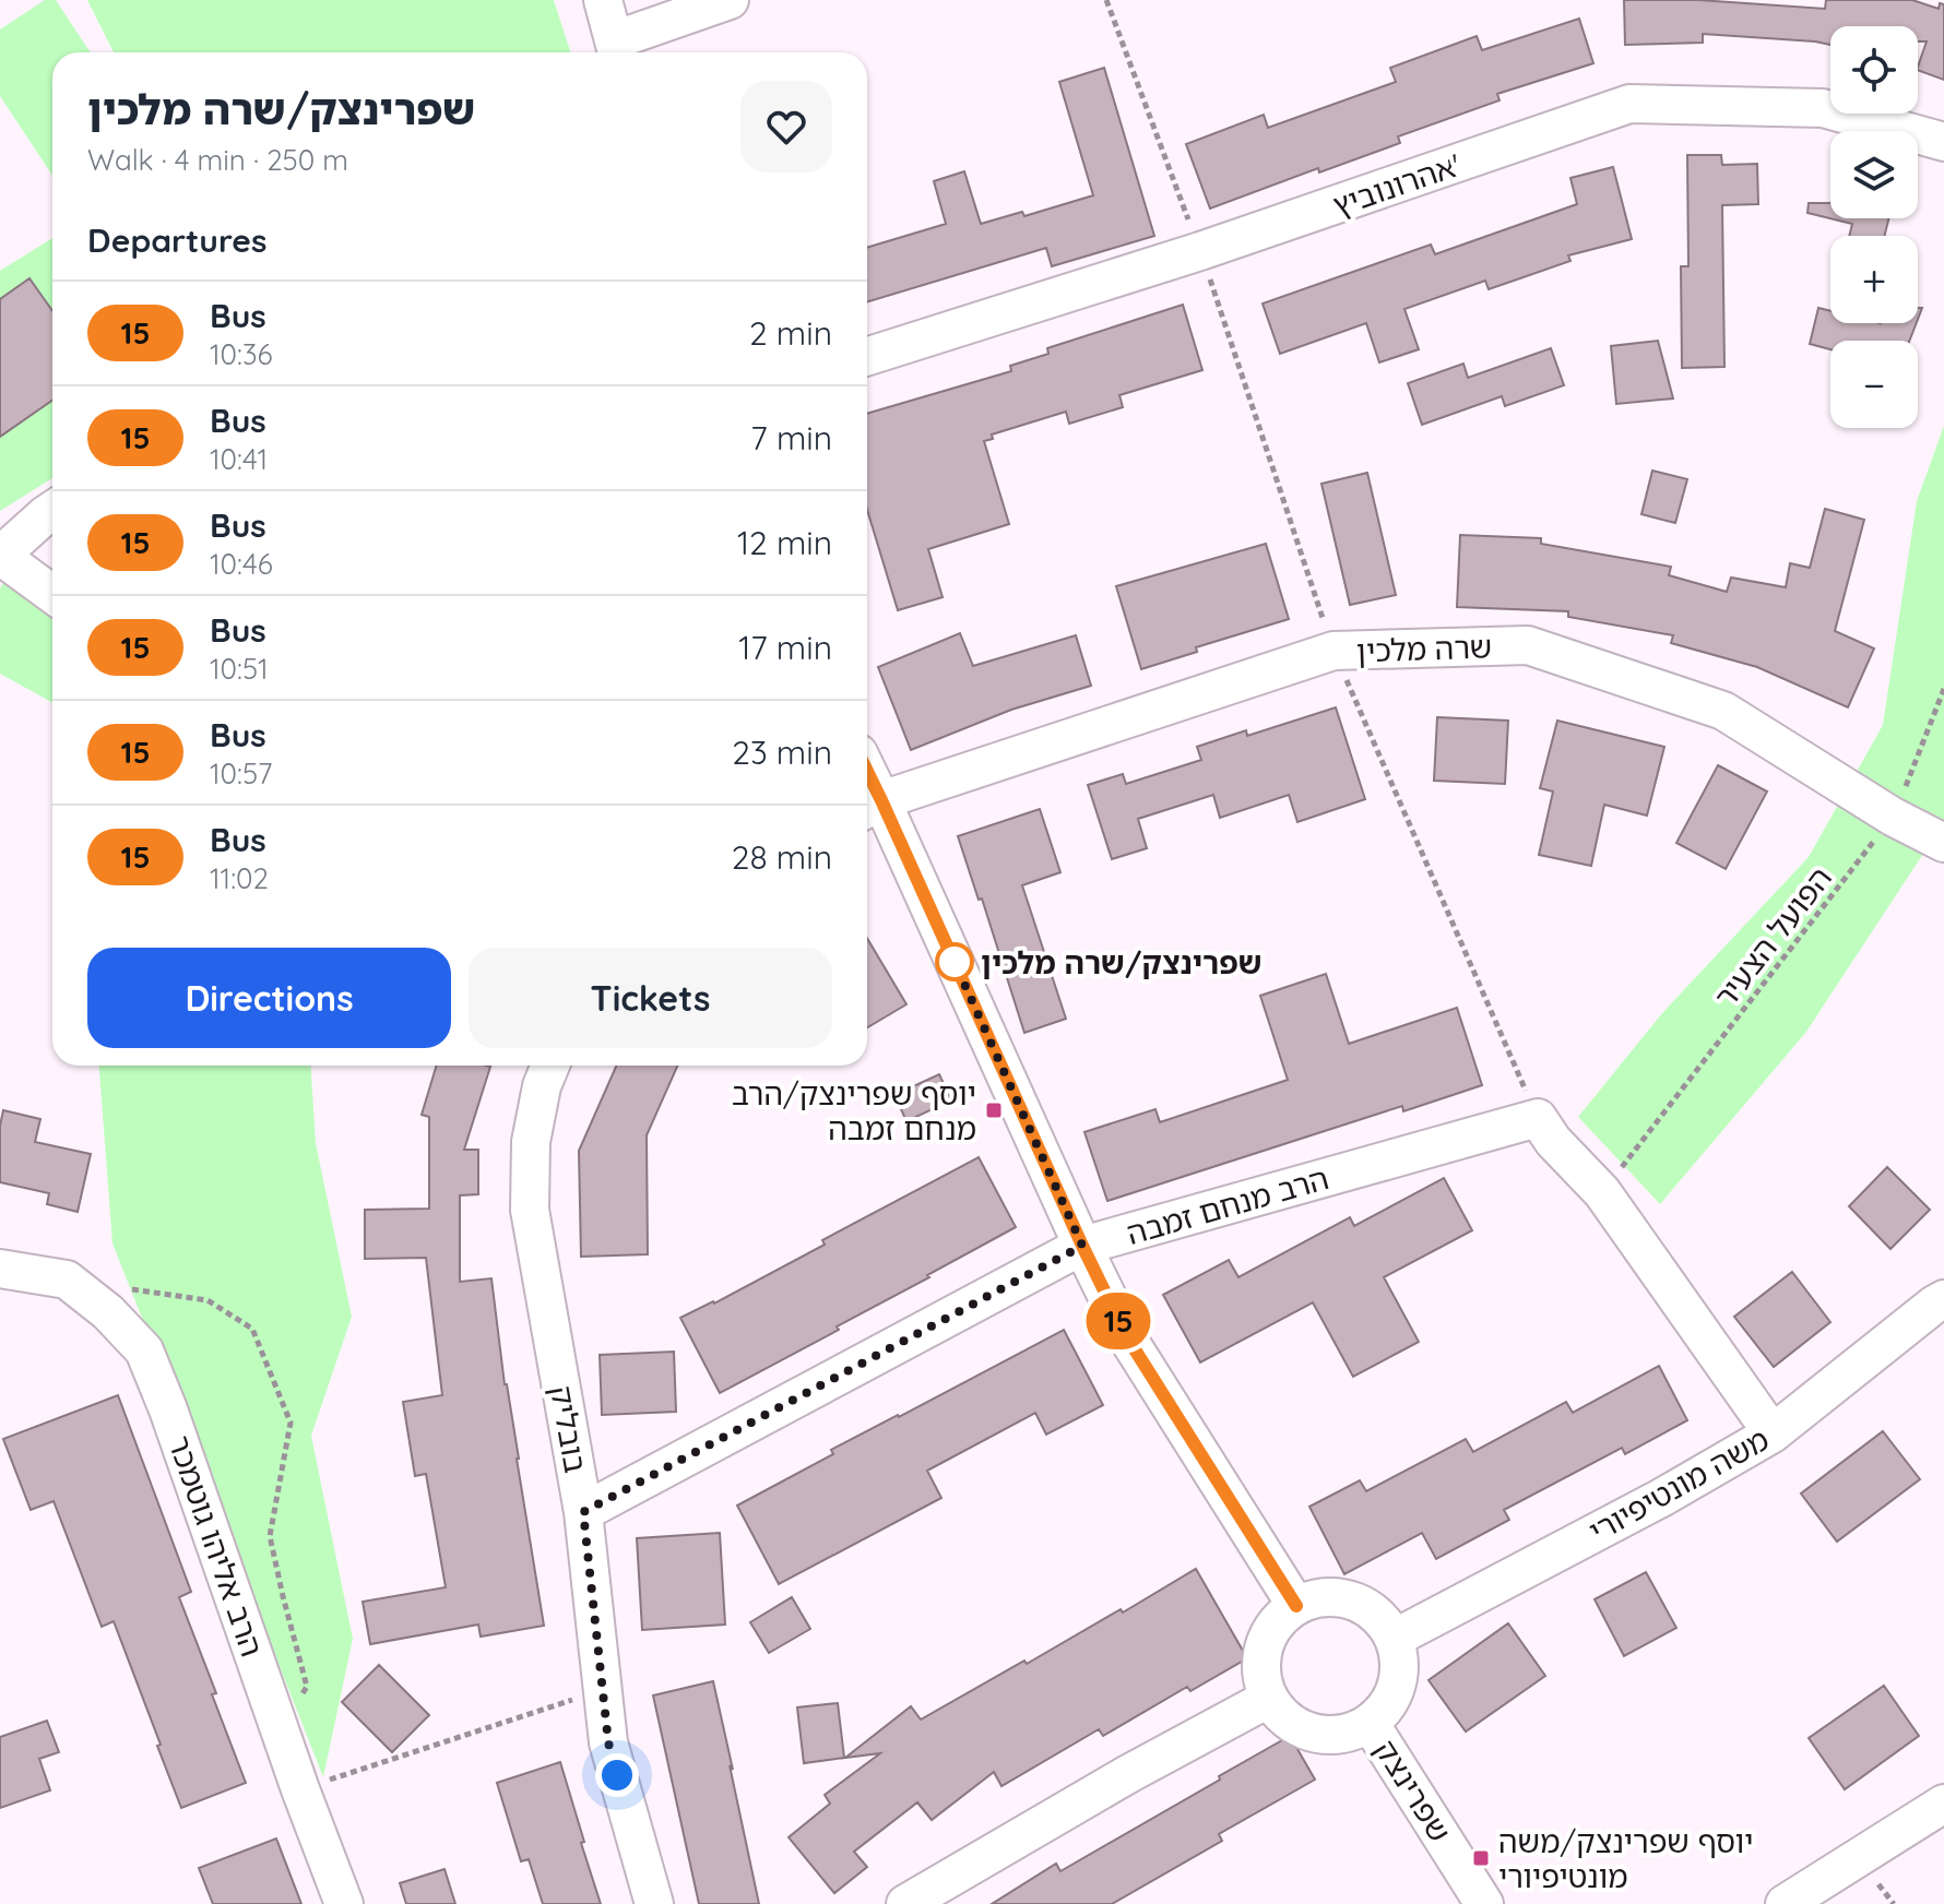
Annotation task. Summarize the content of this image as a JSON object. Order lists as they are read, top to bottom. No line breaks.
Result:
{"streets":{"street":["אהרונוביץ'","שרה מלכין","הרב מנחם זמבה","בובליק","משה מונטיפיורי","הרב אליהו גוטמכר","שפרינצק"],"path":["הפועל הצעיר"]},"crossings":[["שרה מלכין","הפועל הצעיר"],["הרב מנחם זמבה","בובליק"],["משה מונטיפיורי","שפרינצק"]],"places":{"other":["שפרינצק/שרה מלכין"],"transit":["יוסף שפרינצק/הרב מנחם זמבה","יוסף שפרינצק/משה מונטיפיורי"]},"lines":["bus line 15"],"page":{"on_map":"15","map_buttons":["+","−"],"heading":[["שפרינצק/שרה מלכין","Walk · 4 min · 250 m"],"Departures"],"list":[{"mark":"15","name":"Bus","note":"10:36","value":"2 min"},{"mark":"15","name":"Bus","note":"10:41","value":"7 min"},{"mark":"15","name":"Bus","note":"10:46","value":"12 min"},{"mark":"15","name":"Bus","note":"10:51","value":"17 min"},{"mark":"15","name":"Bus","note":"10:57","value":"23 min"},{"mark":"15","name":"Bus","note":"11:02","value":"28 min"}],"buttons":["Directions","Tickets"]}}
